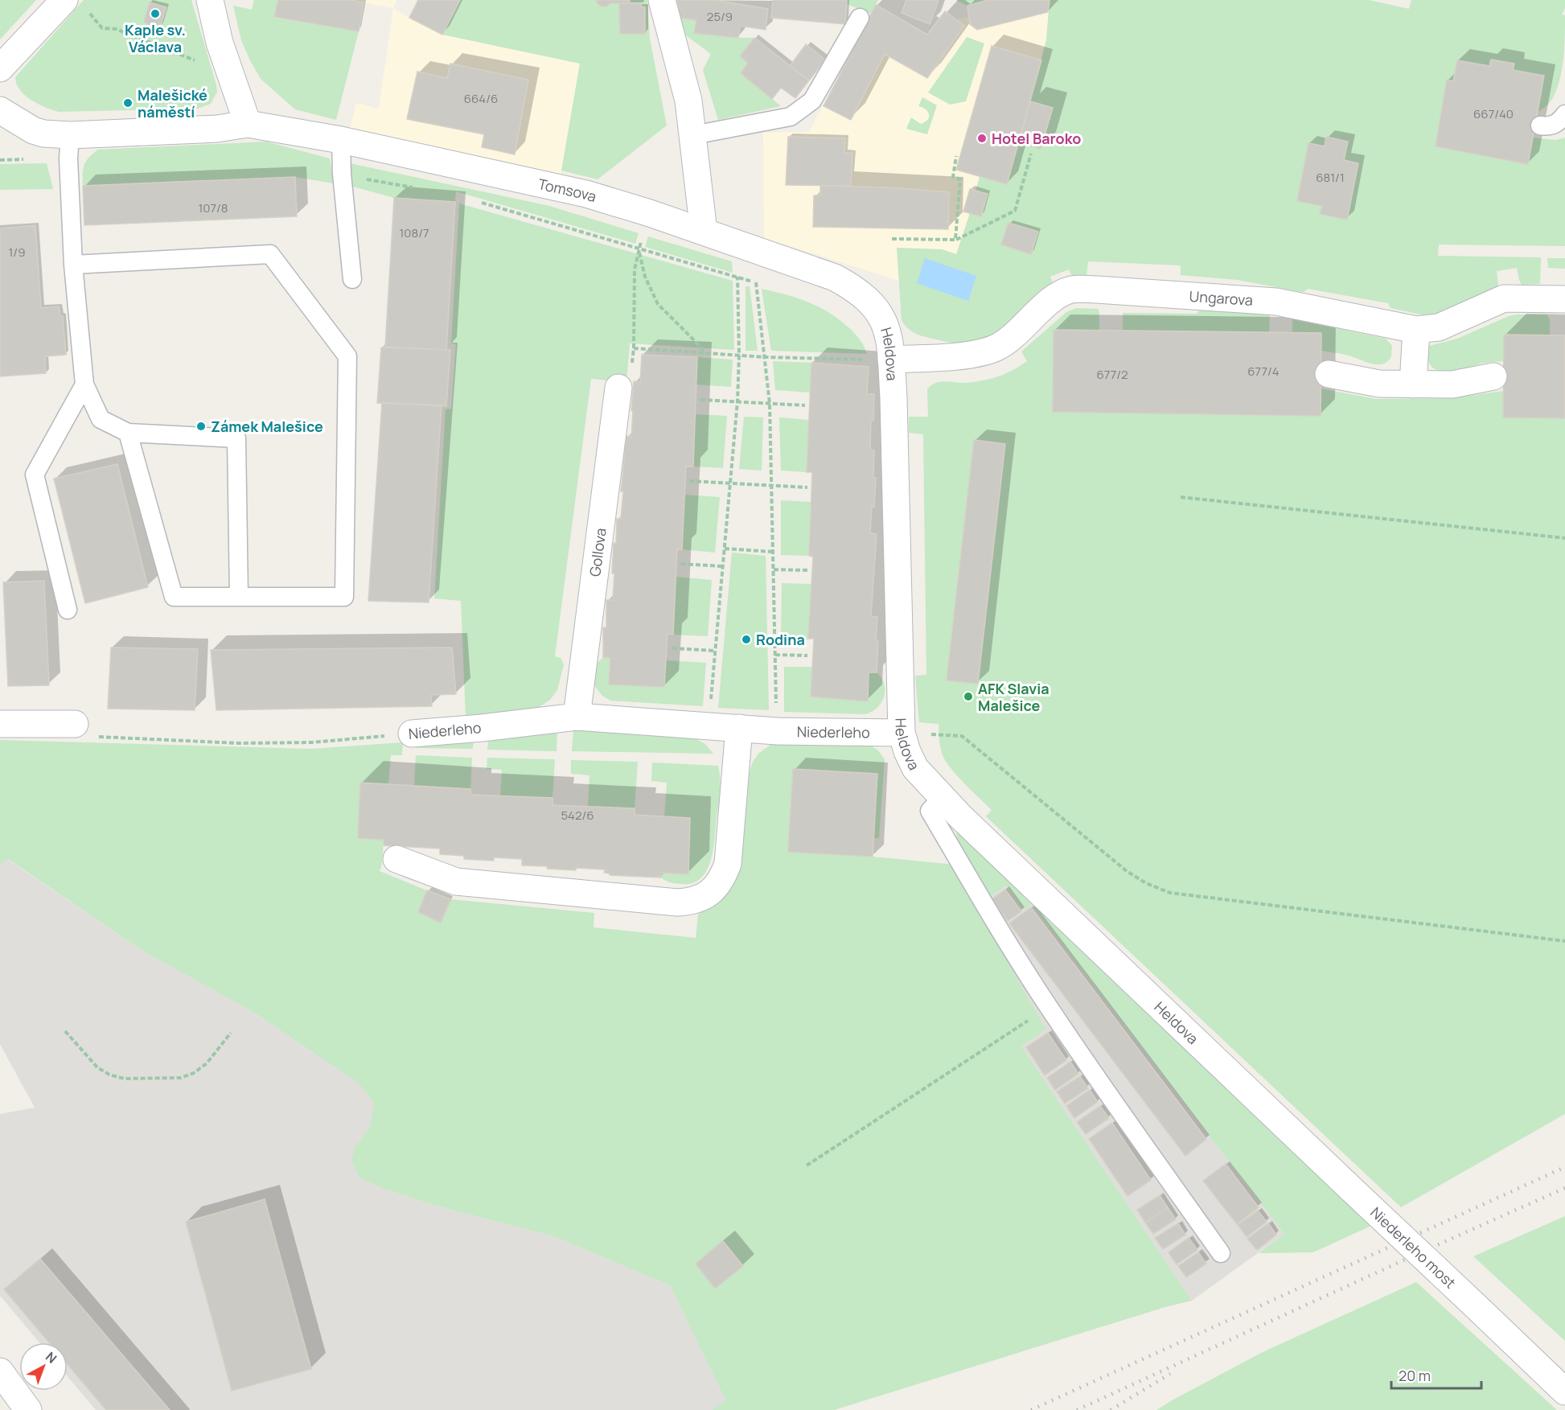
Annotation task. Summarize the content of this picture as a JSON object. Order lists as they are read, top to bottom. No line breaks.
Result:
{"streets":{"street":["Tomsova","Ungarova","Heldova","Gollova","Niederleho","Niederleho most"]},"crossings":[["Tomsova","Heldova"],["Ungarova","Heldova"],["Heldova","Niederleho"],["Heldova","Niederleho most"],["Gollova","Niederleho"]],"places":["Kaple sv. Václava","Malešické náměstí","Hotel Baroko","Zámek Malešice","Rodina","AFK Slavia Malešice"],"house_numbers":["25/9","664/6","667/40","681/1","107/8","108/7","1/9","677/4","677/2","542/6"],"scale_bar":"20 m","north":"top right"}
